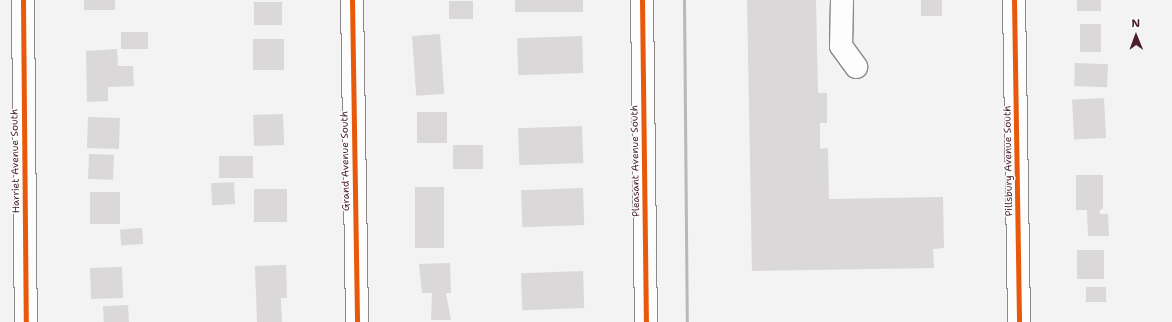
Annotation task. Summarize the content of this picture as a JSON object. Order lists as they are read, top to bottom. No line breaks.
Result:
{"streets":{"street":["Harriet Avenue South","Grand Avenue South","Pleasant Avenue South","Pillsbury Avenue South"]},"north":"top"}
